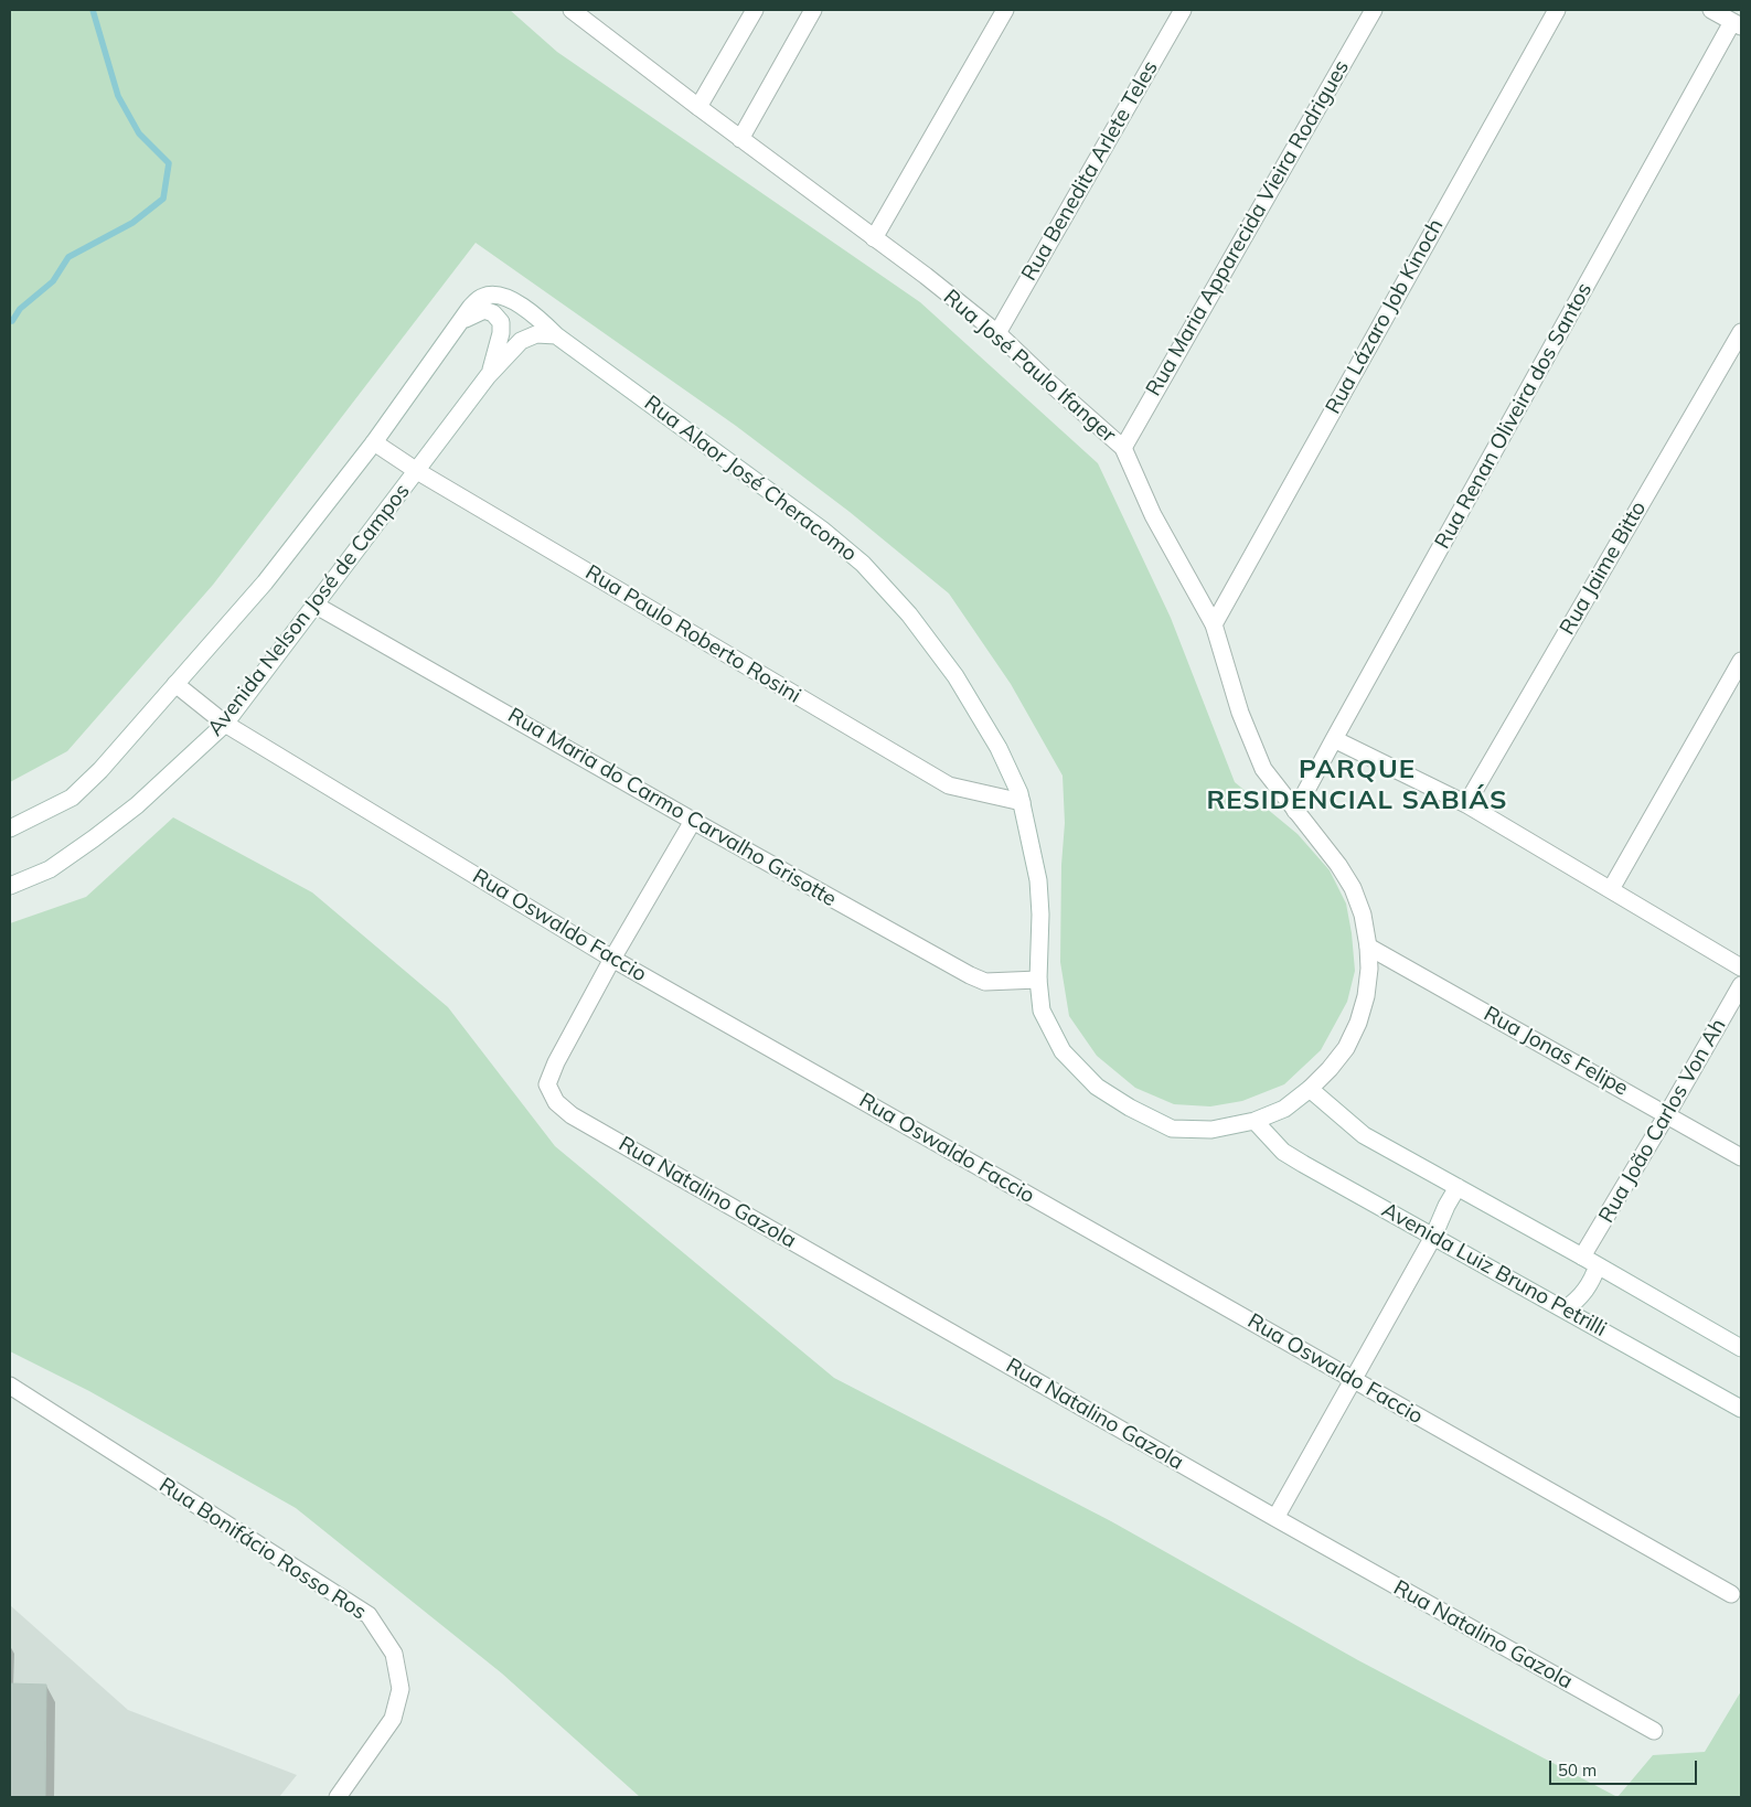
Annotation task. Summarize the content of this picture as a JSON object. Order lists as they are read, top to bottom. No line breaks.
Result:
{"streets":{"street":["Rua Benedita Arlete Teles","Rua Maria Apparecida Vieira Rodrigues","Rua Lázaro Job Kinoch","Rua José Paulo Ifanger","Rua Renan Oliveira dos Santos","Rua Alaor José Cheracomo","Rua Jaime Bitto","Avenida Nelson José de Campos","Rua Paulo Roberto Rosini","Rua Maria do Carmo Carvalho Grisotte","Rua Oswaldo Faccio","Rua Jonas Felipe","Rua João Carlos Von Ah","Rua Natalino Gazola","Avenida Luiz Bruno Petrilli","Rua Bonifácio Rosso Ros"]},"crossings":[["Rua Benedita Arlete Teles","Rua José Paulo Ifanger"],["Rua Maria Apparecida Vieira Rodrigues","Rua José Paulo Ifanger"],["Rua Lázaro Job Kinoch","Rua José Paulo Ifanger"],["Rua José Paulo Ifanger","Rua Renan Oliveira dos Santos"],["Rua José Paulo Ifanger","Rua Alaor José Cheracomo"],["Rua José Paulo Ifanger","Rua Jonas Felipe"],["Rua Alaor José Cheracomo","Avenida Nelson José de Campos"],["Rua Alaor José Cheracomo","Rua Paulo Roberto Rosini"],["Rua Alaor José Cheracomo","Rua Maria do Carmo Carvalho Grisotte"],["Rua Alaor José Cheracomo","Avenida Luiz Bruno Petrilli"],["Avenida Nelson José de Campos","Rua Paulo Roberto Rosini"],["Avenida Nelson José de Campos","Rua Maria do Carmo Carvalho Grisotte"],["Avenida Nelson José de Campos","Rua Oswaldo Faccio"],["Rua Oswaldo Faccio","Rua Natalino Gazola"],["Rua Jonas Felipe","Rua João Carlos Von Ah"]],"districts":["PARQUE RESIDENCIAL SABIÁS"],"scale_bar":"50 m"}
